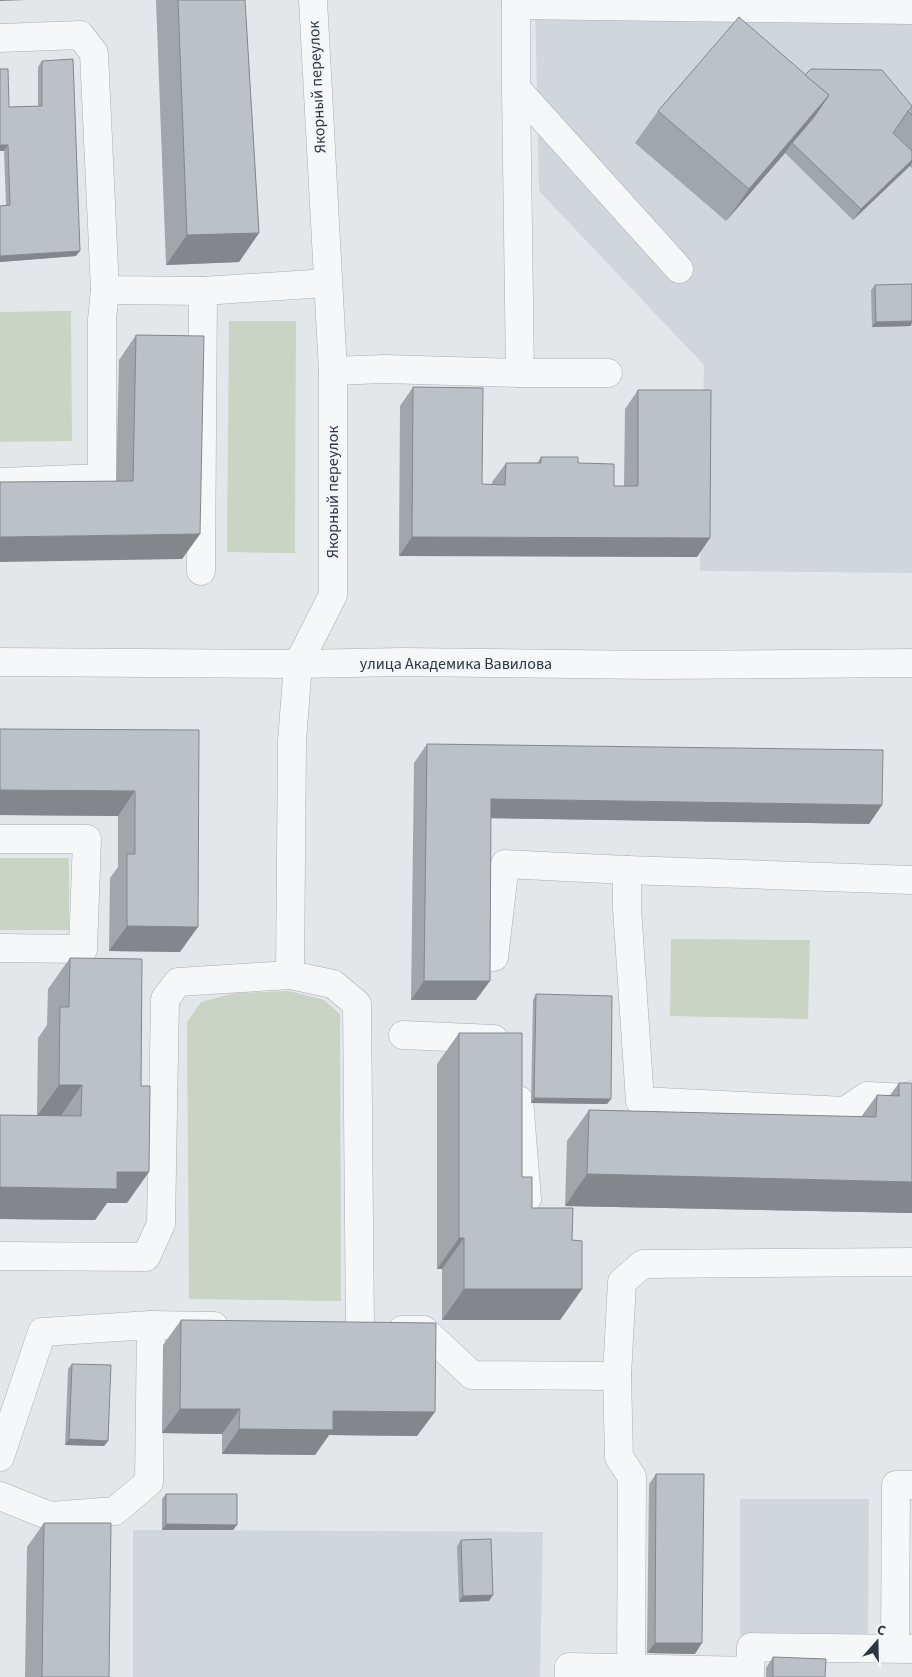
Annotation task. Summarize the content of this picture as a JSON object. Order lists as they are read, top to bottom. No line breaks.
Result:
{"streets":{"street":["Якорный переулок","улица Академика Вавилова"]},"crossings":[["Якорный переулок","улица Академика Вавилова"]],"north":"top"}
